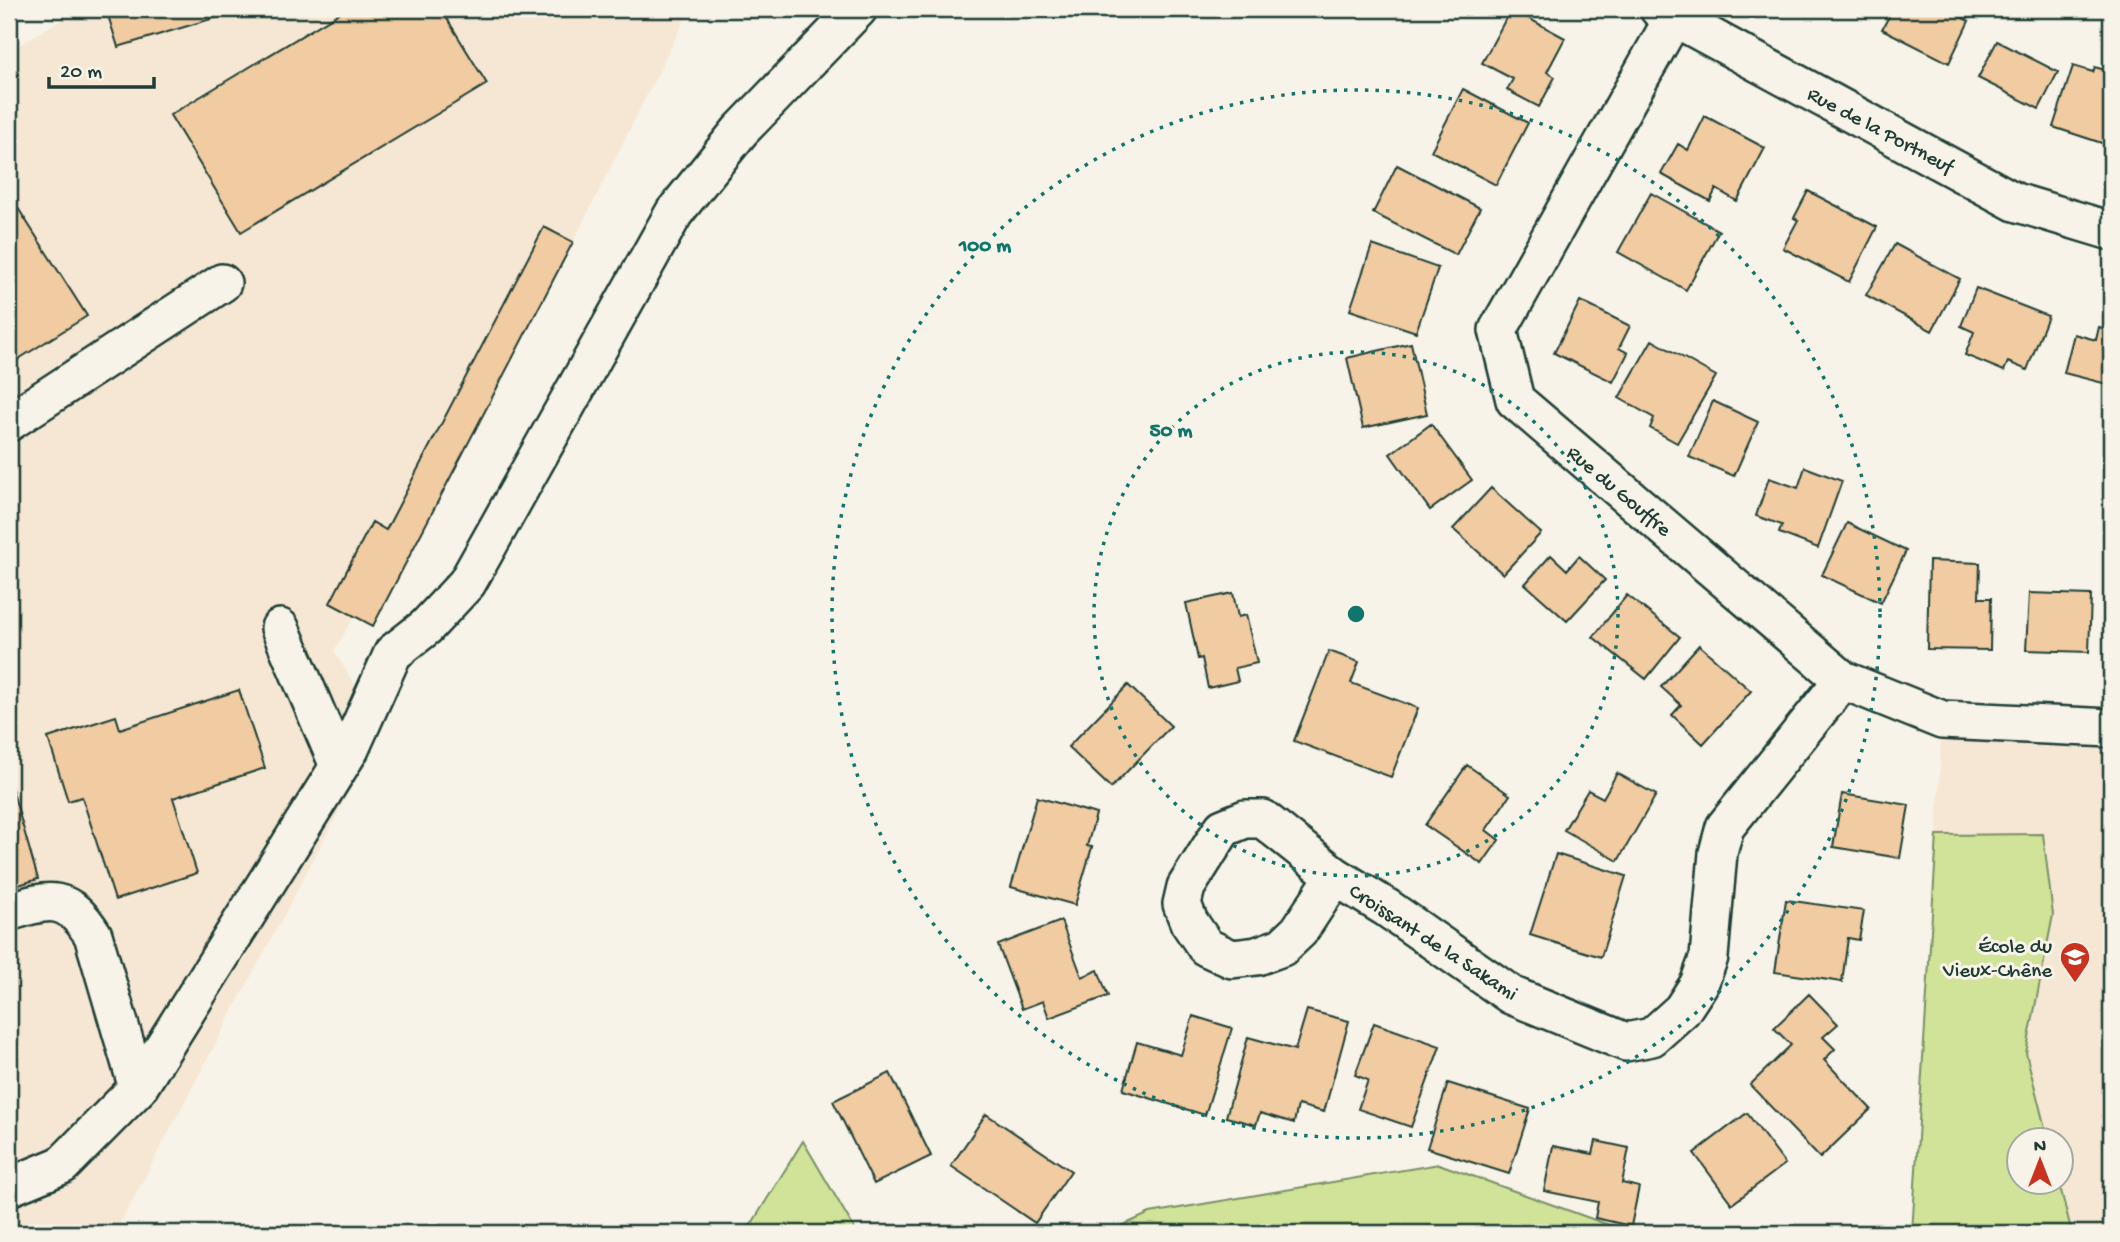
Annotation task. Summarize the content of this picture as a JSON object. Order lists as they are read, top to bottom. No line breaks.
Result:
{"streets":{"street":["Rue de la Portneuf","Rue du Gouffre","Croissant de la Sakami"]},"crossings":[["Rue de la Portneuf","Rue du Gouffre"],["Rue du Gouffre","Croissant de la Sakami"]],"places":{"school or university":["École du Vieux-Chêne"]},"scale_bar":"20 m","north":"top","rings":["100 m","50 m"]}
